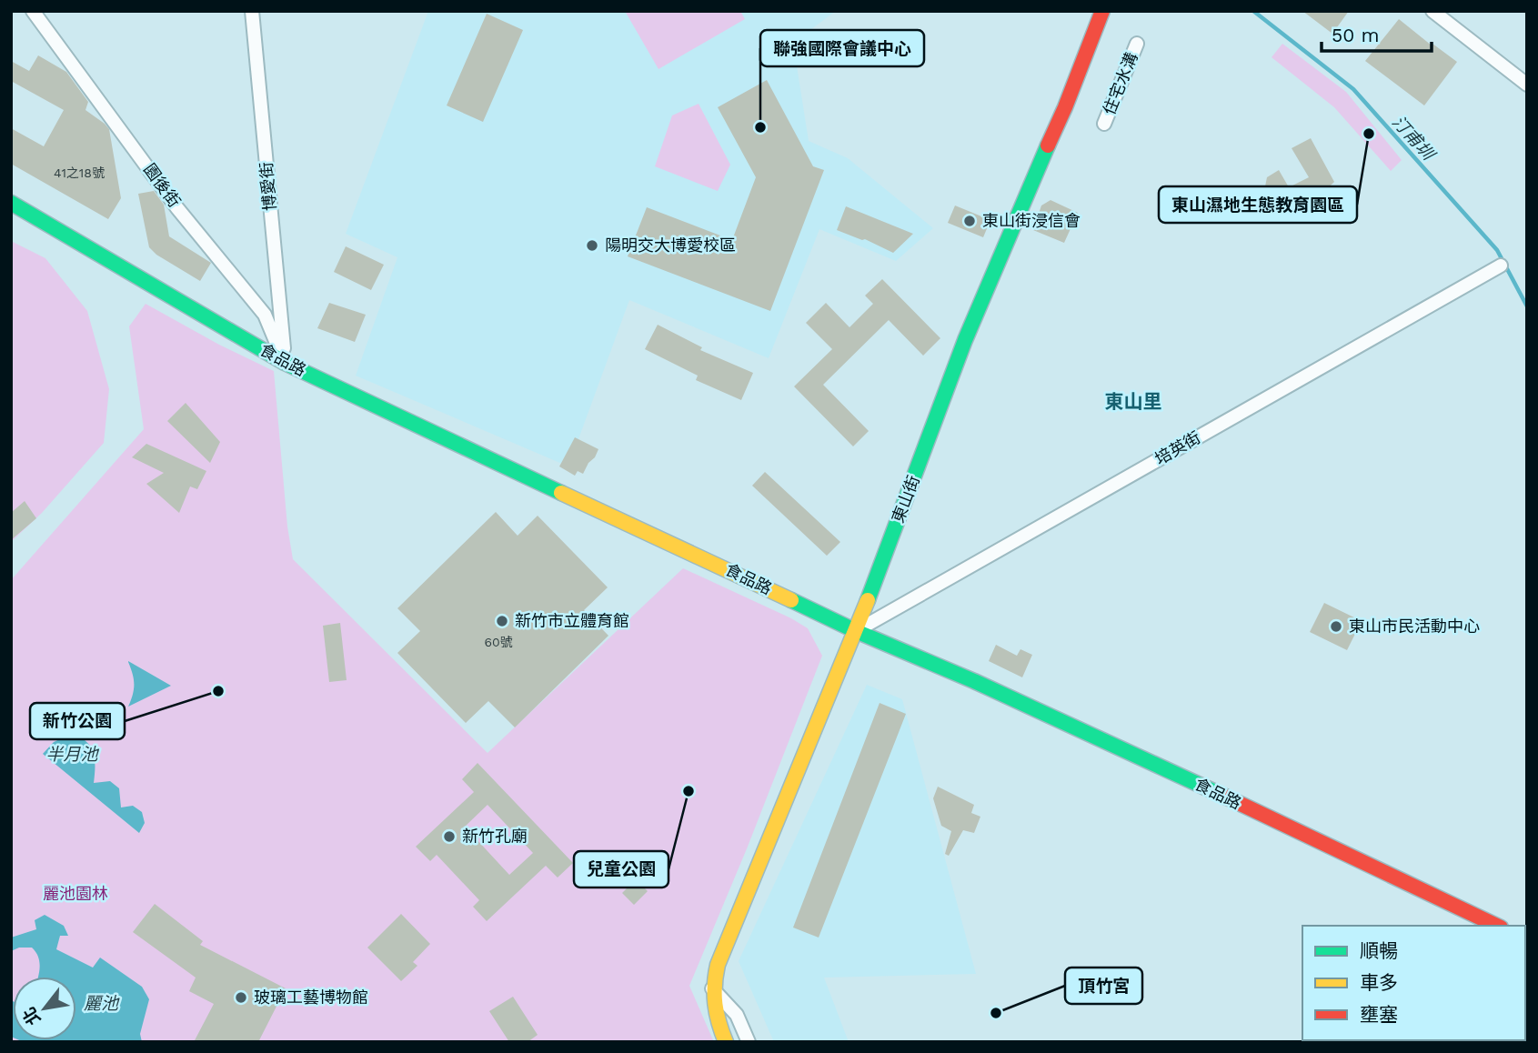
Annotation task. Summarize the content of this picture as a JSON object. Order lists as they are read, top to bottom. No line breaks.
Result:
{"streets":{"street":["住宅水溝","園後街","博愛街","食品路","培英街","東山街"]},"crossings":[["園後街","博愛街"],["園後街","食品路"],["博愛街","食品路"],["食品路","培英街"],["食品路","東山街"],["培英街","東山街"]],"districts":["東山里"],"water":["汀甫圳","半月池","麗池"],"parks":["麗池園林"],"places":["聯強國際會議中心","東山濕地生態教育園區","東山街浸信會","陽明交大博愛校區","新竹市立體育館","東山市民活動中心","新竹公園","兒童公園","新竹孔廟","玻璃工藝博物館","頂竹宮"],"house_numbers":["41之18號","60號"],"legend":["順暢","車多","壅塞"],"scale_bar":"50 m","north":"bottom left"}
